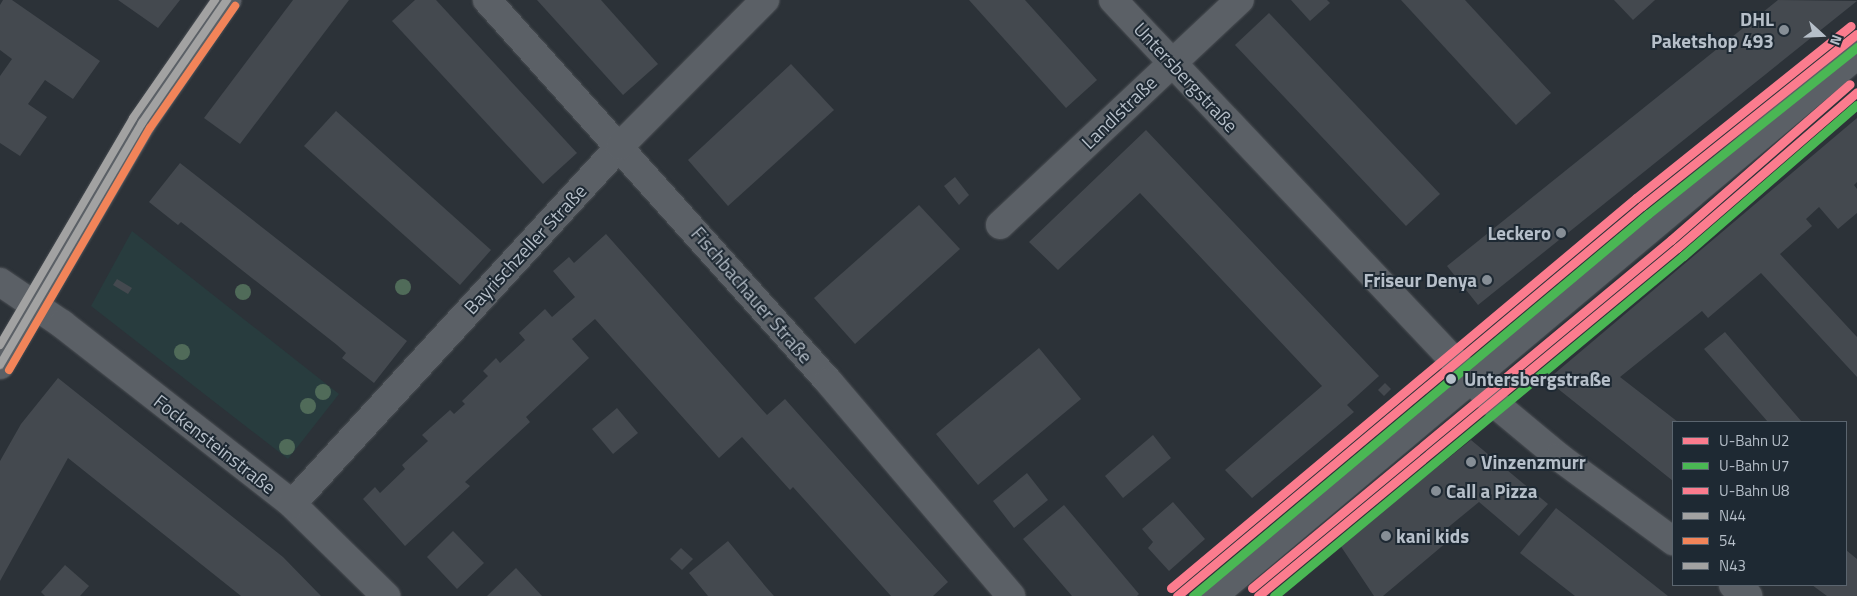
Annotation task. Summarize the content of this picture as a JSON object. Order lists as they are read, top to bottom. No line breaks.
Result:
{"streets":{"street":["Untersbergstraße","Landlstraße","Bayrischzeller Straße","Fischbachauer Straße","Fockensteinstraße"]},"crossings":[["Untersbergstraße","Landlstraße"],["Bayrischzeller Straße","Fischbachauer Straße"],["Bayrischzeller Straße","Fockensteinstraße"]],"places":["DHL Paketshop 493","Leckero","Friseur Denya","Untersbergstraße","Vinzenzmurr","Call a Pizza","kani kids"],"lines":["transit line N44","transit line N43","transit line 54","metro line U8","metro line U2","metro line U7"],"legend":["U-Bahn U2","U-Bahn U7","U-Bahn U8","N44","54","N43"],"north":"right"}
